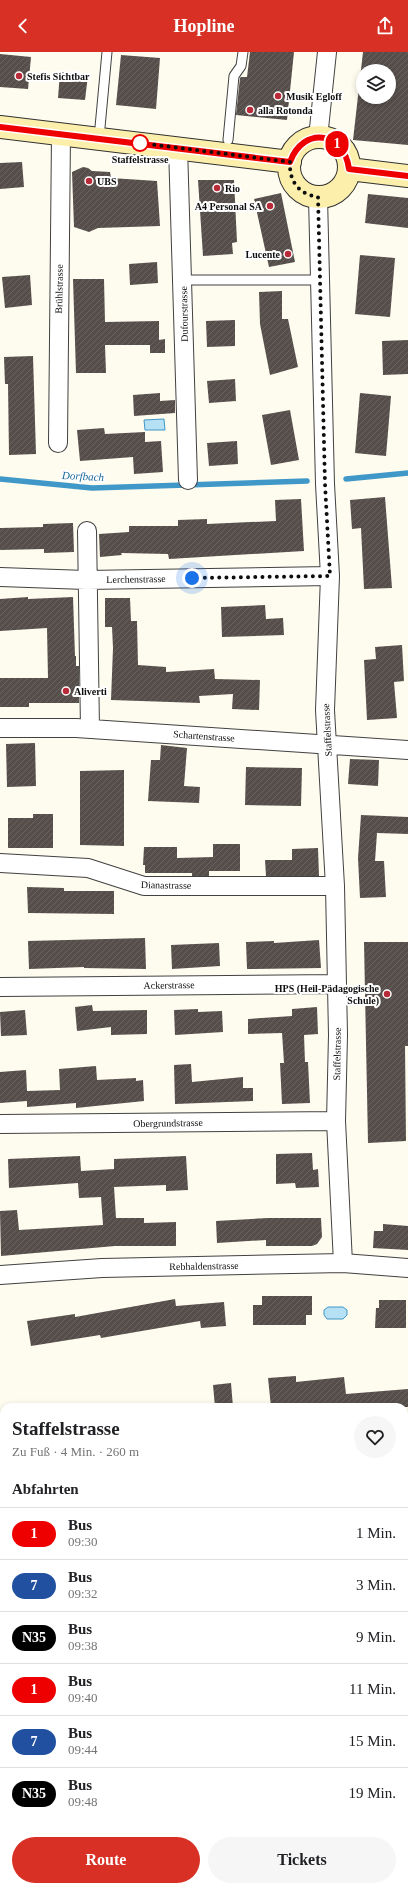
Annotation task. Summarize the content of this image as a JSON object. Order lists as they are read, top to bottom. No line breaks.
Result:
{"streets":{"street":["Brühlstrasse","Dufourstrasse","Lerchenstrasse","Staffelstrasse","Schartenstrasse","Dianastrasse","Ackerstrasse","Obergrundstrasse","Rebhaldenstrasse"]},"crossings":[["Lerchenstrasse","Staffelstrasse"],["Staffelstrasse","Schartenstrasse"],["Staffelstrasse","Dianastrasse"],["Staffelstrasse","Ackerstrasse"],["Staffelstrasse","Obergrundstrasse"],["Staffelstrasse","Rebhaldenstrasse"]],"water":["Dorfbach"],"places":["Stefis Sichtbar","Musik Egloff","alla Rotonda","Staffelstrasse","UBS","Rio","A4 Personal SA","Lucente","Aliverti","HPS (Heil-Pädagogische Schule)"],"lines":["bus line 1"],"page":{"header":"Hopline","on_map":"1","heading":[["Staffelstrasse","Zu Fuß · 4 Min. · 260 m"],"Abfahrten"],"list":[{"mark":"1","name":"Bus","note":"09:30","value":"1 Min."},{"mark":"7","name":"Bus","note":"09:32","value":"3 Min."},{"mark":"N35","name":"Bus","note":"09:38","value":"9 Min."},{"mark":"1","name":"Bus","note":"09:40","value":"11 Min."},{"mark":"7","name":"Bus","note":"09:44","value":"15 Min."},{"mark":"N35","name":"Bus","note":"09:48","value":"19 Min."}],"buttons":["Route","Tickets"]}}
